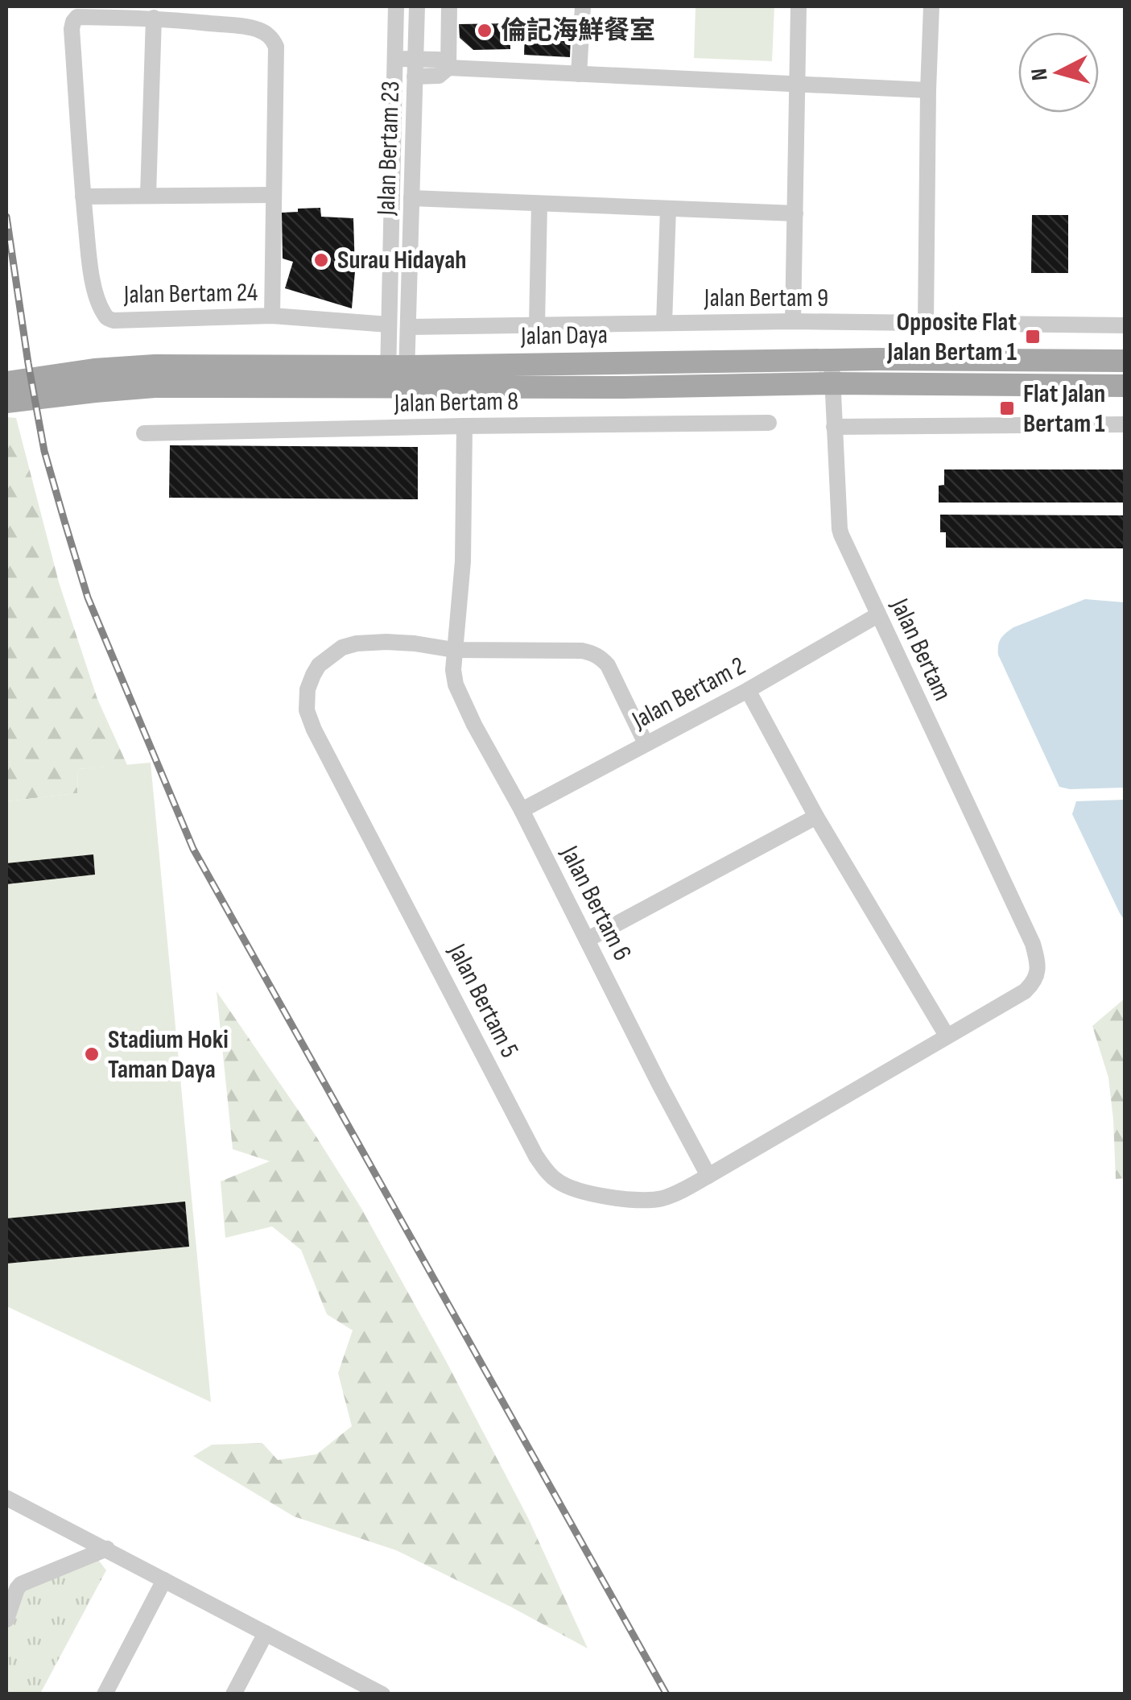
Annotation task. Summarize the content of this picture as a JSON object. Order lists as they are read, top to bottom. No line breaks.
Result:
{"streets":{"main road":["Jalan Daya"],"street":["Jalan Bertam 23","Jalan Bertam 24","Jalan Bertam 9","Jalan Bertam 8","Jalan Bertam","Jalan Bertam 2","Jalan Bertam 6","Jalan Bertam 5"]},"crossings":[["Jalan Bertam 23","Jalan Bertam 24"],["Jalan Bertam 23","Jalan Bertam 9"],["Jalan Bertam 23","Jalan Daya"],["Jalan Daya","Jalan Bertam"],["Jalan Bertam 8","Jalan Bertam 6"],["Jalan Bertam","Jalan Bertam 2"],["Jalan Bertam","Jalan Bertam 5"],["Jalan Bertam 2","Jalan Bertam 6"],["Jalan Bertam 2","Jalan Bertam 5"],["Jalan Bertam 6","Jalan Bertam 5"]],"places":{"other":["倫記海鮮餐室","Surau Hidayah","Stadium Hoki Taman Daya"],"transit":["Opposite Flat Jalan Bertam 1","Flat Jalan Bertam 1"]},"north":"left"}
